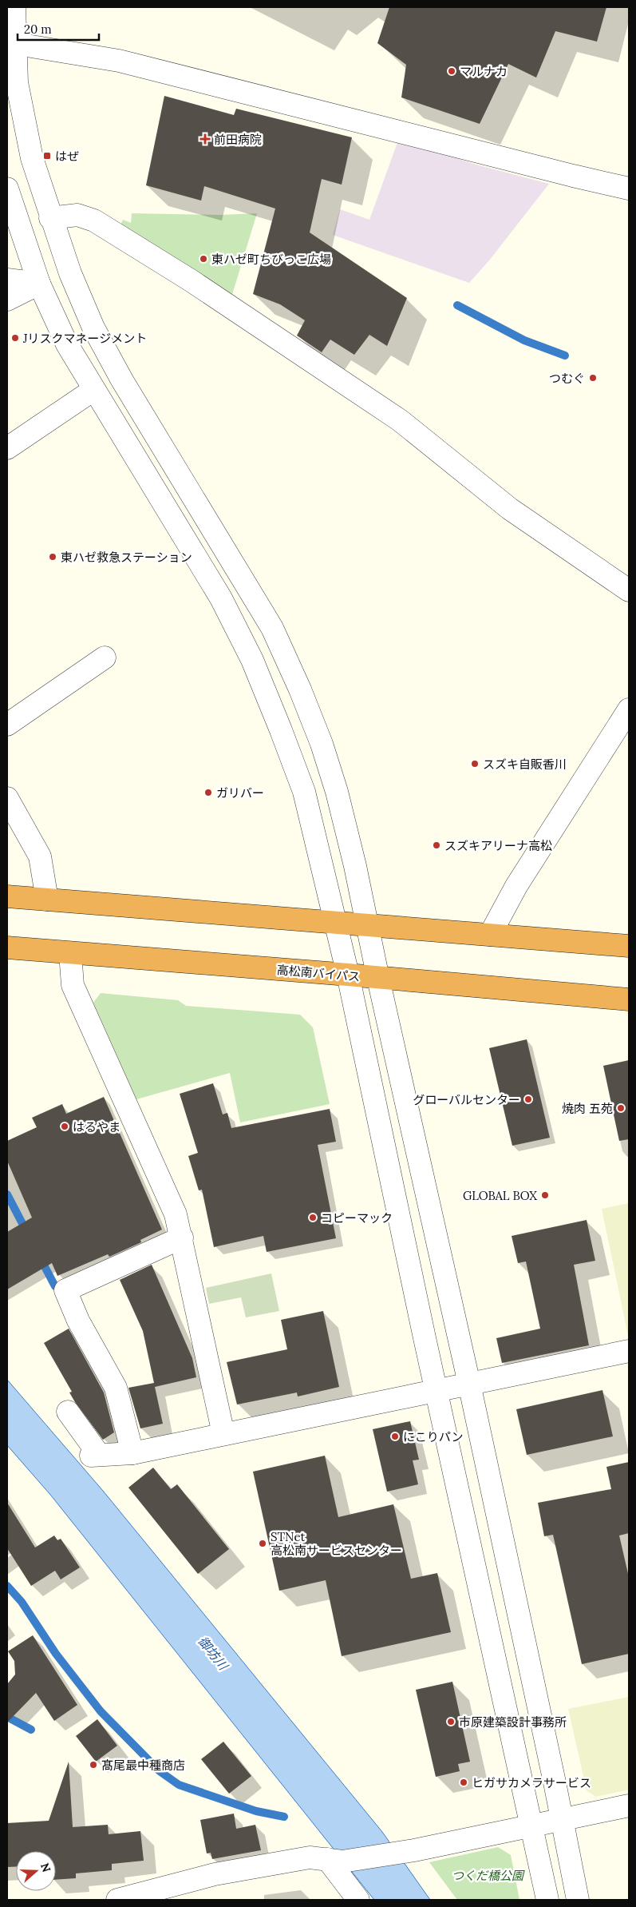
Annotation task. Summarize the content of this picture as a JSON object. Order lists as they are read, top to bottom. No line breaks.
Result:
{"streets":{"highway":["高松南バイパス"]},"water":["御坊川"],"parks":["つくだ橋公園"],"places":{"other":["マルナカ","東ハゼ町ちびっこ広場","Jリスクマネージメント","つむぐ","東ハゼ救急ステーション","スズキ自販香川","ガリバー","スズキアリーナ高松","グローバルセンター","焼肉 五苑","はるやま","GLOBAL BOX","コピーマック","にこりパン","STNet 高松南サービスセンター","市原建築設計事務所","髙尾最中種商店","ヒガサカメラサービス"],"health":["前田病院"],"transit":["はぜ"]},"scale_bar":"20 m","north":"right"}
